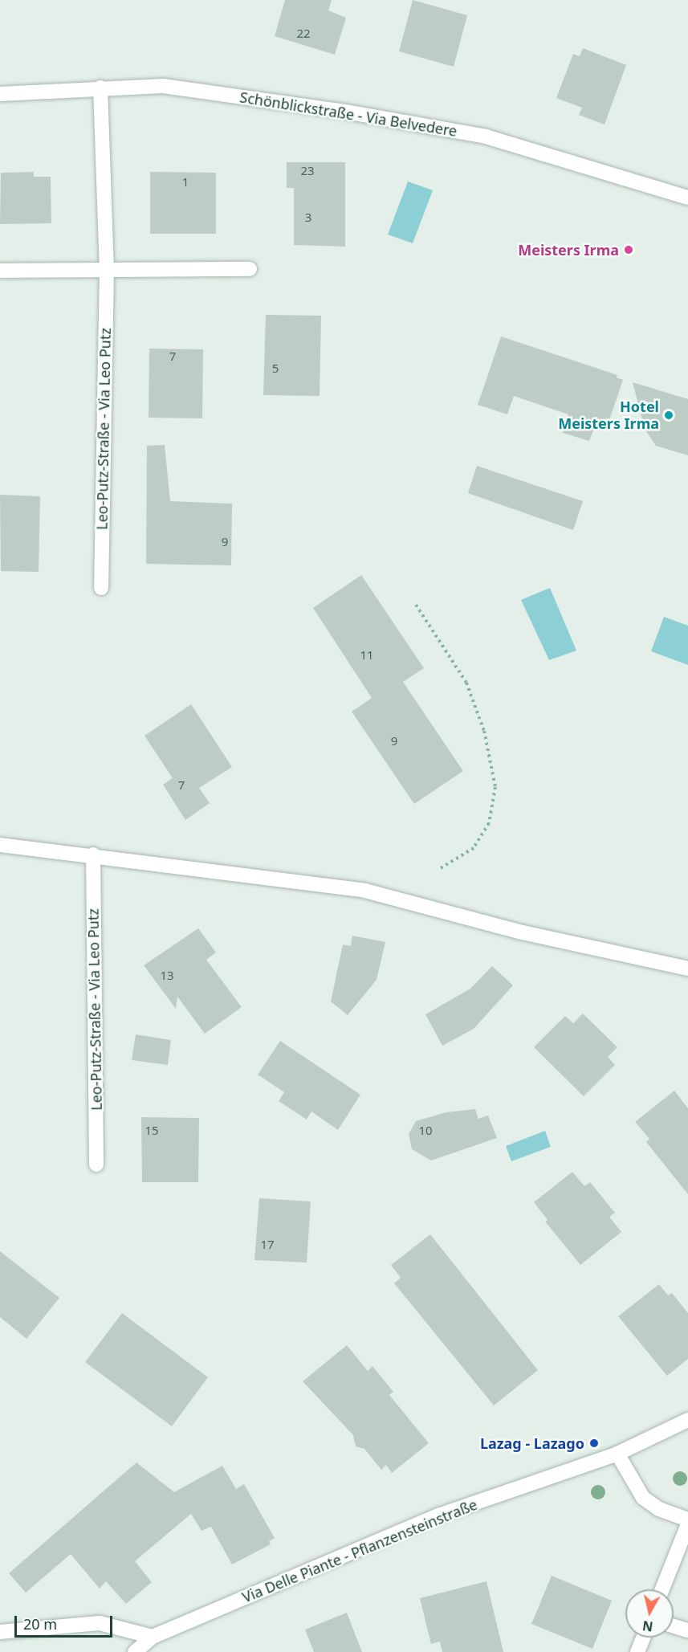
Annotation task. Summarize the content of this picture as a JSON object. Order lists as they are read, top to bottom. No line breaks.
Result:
{"streets":{"street":["Schönblickstraße - Via Belvedere","Leo-Putz-Straße - Via Leo Putz","Via Delle Piante - Pflanzensteinstraße"]},"crossings":[["Schönblickstraße - Via Belvedere","Leo-Putz-Straße - Via Leo Putz"]],"places":["Meisters Irma","Hotel Meisters Irma","Lazag - Lazago"],"house_numbers":["22","23","1","3","7","5","9","11","9","7","13","15","10","17"],"scale_bar":"20 m","north":"bottom"}
